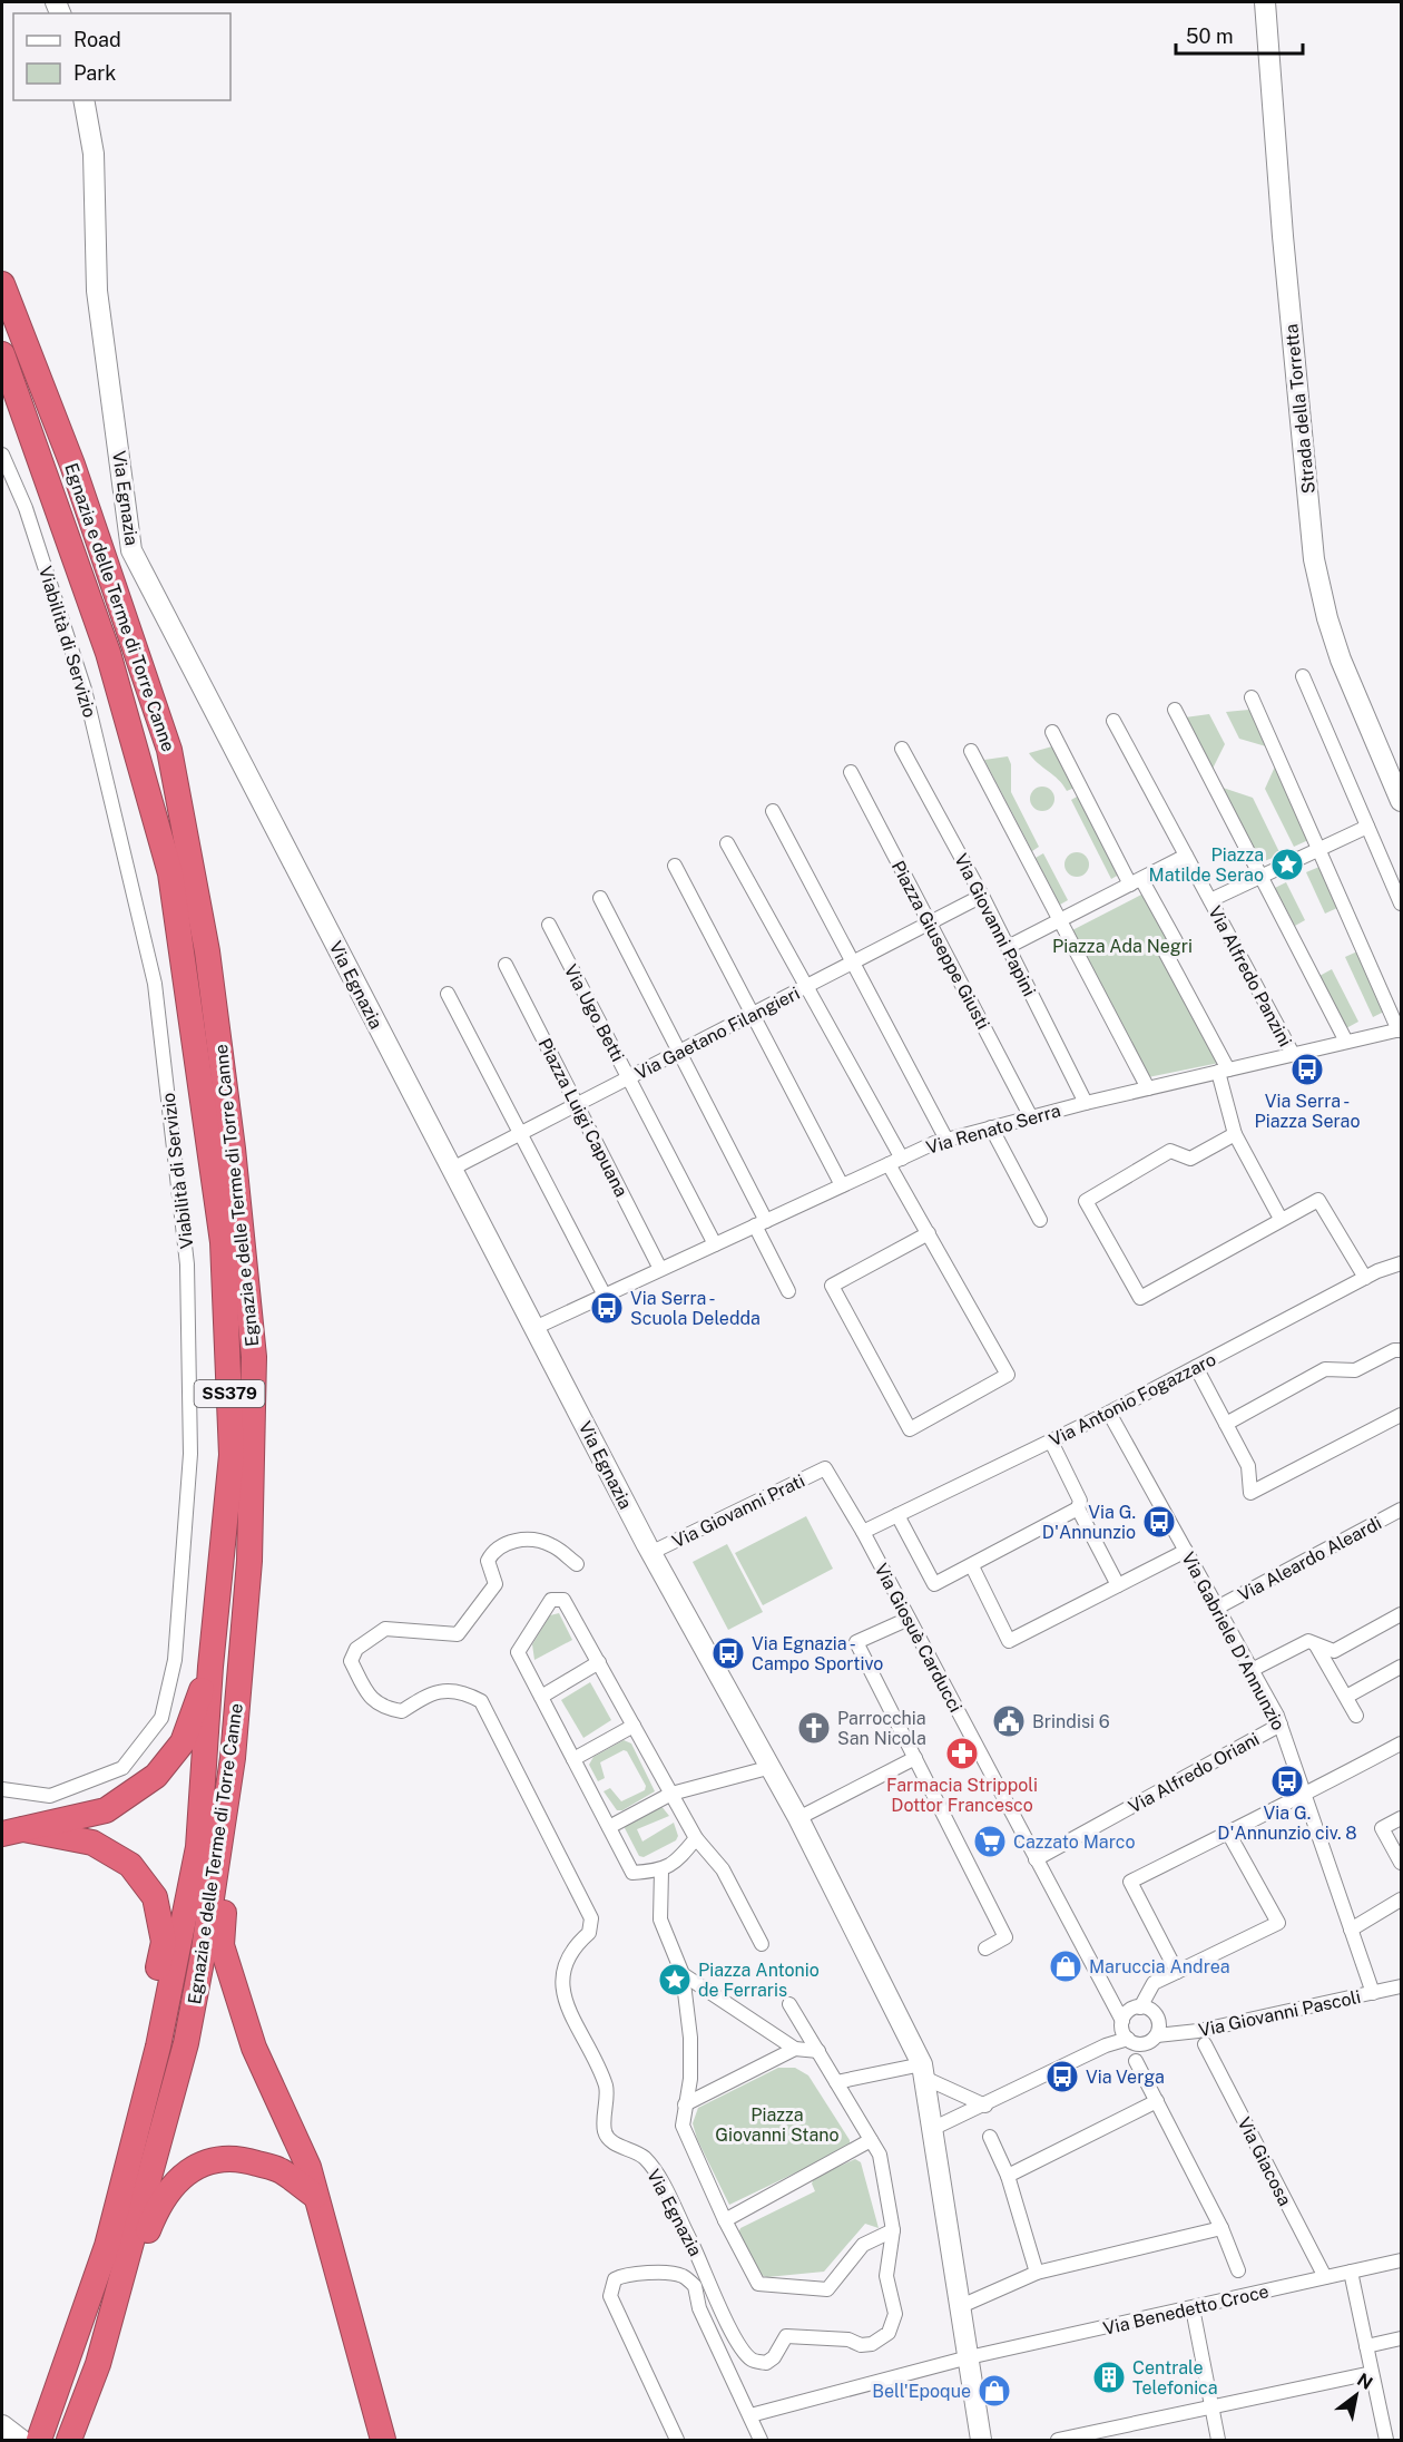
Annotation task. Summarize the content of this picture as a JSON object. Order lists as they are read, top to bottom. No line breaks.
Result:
{"streets":{"highway":["Egnazia e delle Terme di Torre Canne","SS379"],"street":["Strada della Torretta","Via Egnazia","Viabilità di Servizio","Via Giovanni Papini","Piazza Giuseppe Giusti","Via Alfredo Panzini","Via Ugo Betti","Via Gaetano Filangieri","Piazza Luigi Capuana","Via Renato Serra","Via Antonio Fogazzaro","Via Giovanni Prati","Via Aleardo Aleardi","Via Giosuè Carducci","Via Gabriele D'Annunzio","Via Alfredo Oriani","Via Giovanni Pascoli","Via Giacosa","Via Benedetto Croce"]},"crossings":[["Via Egnazia","Via Gaetano Filangieri"],["Via Egnazia","Via Renato Serra"],["Via Egnazia","Via Giovanni Prati"],["Via Egnazia","Via Benedetto Croce"],["Via Giovanni Papini","Via Gaetano Filangieri"],["Via Giovanni Papini","Via Renato Serra"],["Piazza Giuseppe Giusti","Via Gaetano Filangieri"],["Piazza Giuseppe Giusti","Via Renato Serra"],["Via Alfredo Panzini","Via Renato Serra"],["Via Ugo Betti","Via Gaetano Filangieri"],["Via Ugo Betti","Via Renato Serra"],["Via Gaetano Filangieri","Piazza Luigi Capuana"],["Piazza Luigi Capuana","Via Renato Serra"],["Via Antonio Fogazzaro","Via Giosuè Carducci"],["Via Antonio Fogazzaro","Via Gabriele D'Annunzio"],["Via Giovanni Prati","Via Giosuè Carducci"],["Via Aleardo Aleardi","Via Gabriele D'Annunzio"],["Via Giosuè Carducci","Via Alfredo Oriani"],["Via Giosuè Carducci","Via Giovanni Pascoli"],["Via Gabriele D'Annunzio","Via Alfredo Oriani"],["Via Gabriele D'Annunzio","Via Giovanni Pascoli"],["Via Giacosa","Via Benedetto Croce"]],"parks":["Piazza Ada Negri","Piazza Giovanni Stano"],"places":{"place":["Piazza Matilde Serao","Piazza Antonio de Ferraris"],"bus stop":["Via Serra - Piazza Serao","Via Serra - Scuola Deledda","Via G. D'Annunzio","Via Egnazia - Campo Sportivo","Via G. D'Annunzio civ. 8","Via Verga"],"public building":["Brindisi 6"],"church":["Parrocchia San Nicola"],"pharmacy":["Farmacia Strippoli Dottor Francesco"],"supermarket":["Cazzato Marco"],"shop":["Maruccia Andrea","Bell'Epoque"],"building":["Centrale Telefonica"]},"legend":["Road","Park"],"scale_bar":"50 m","north":"top right"}
